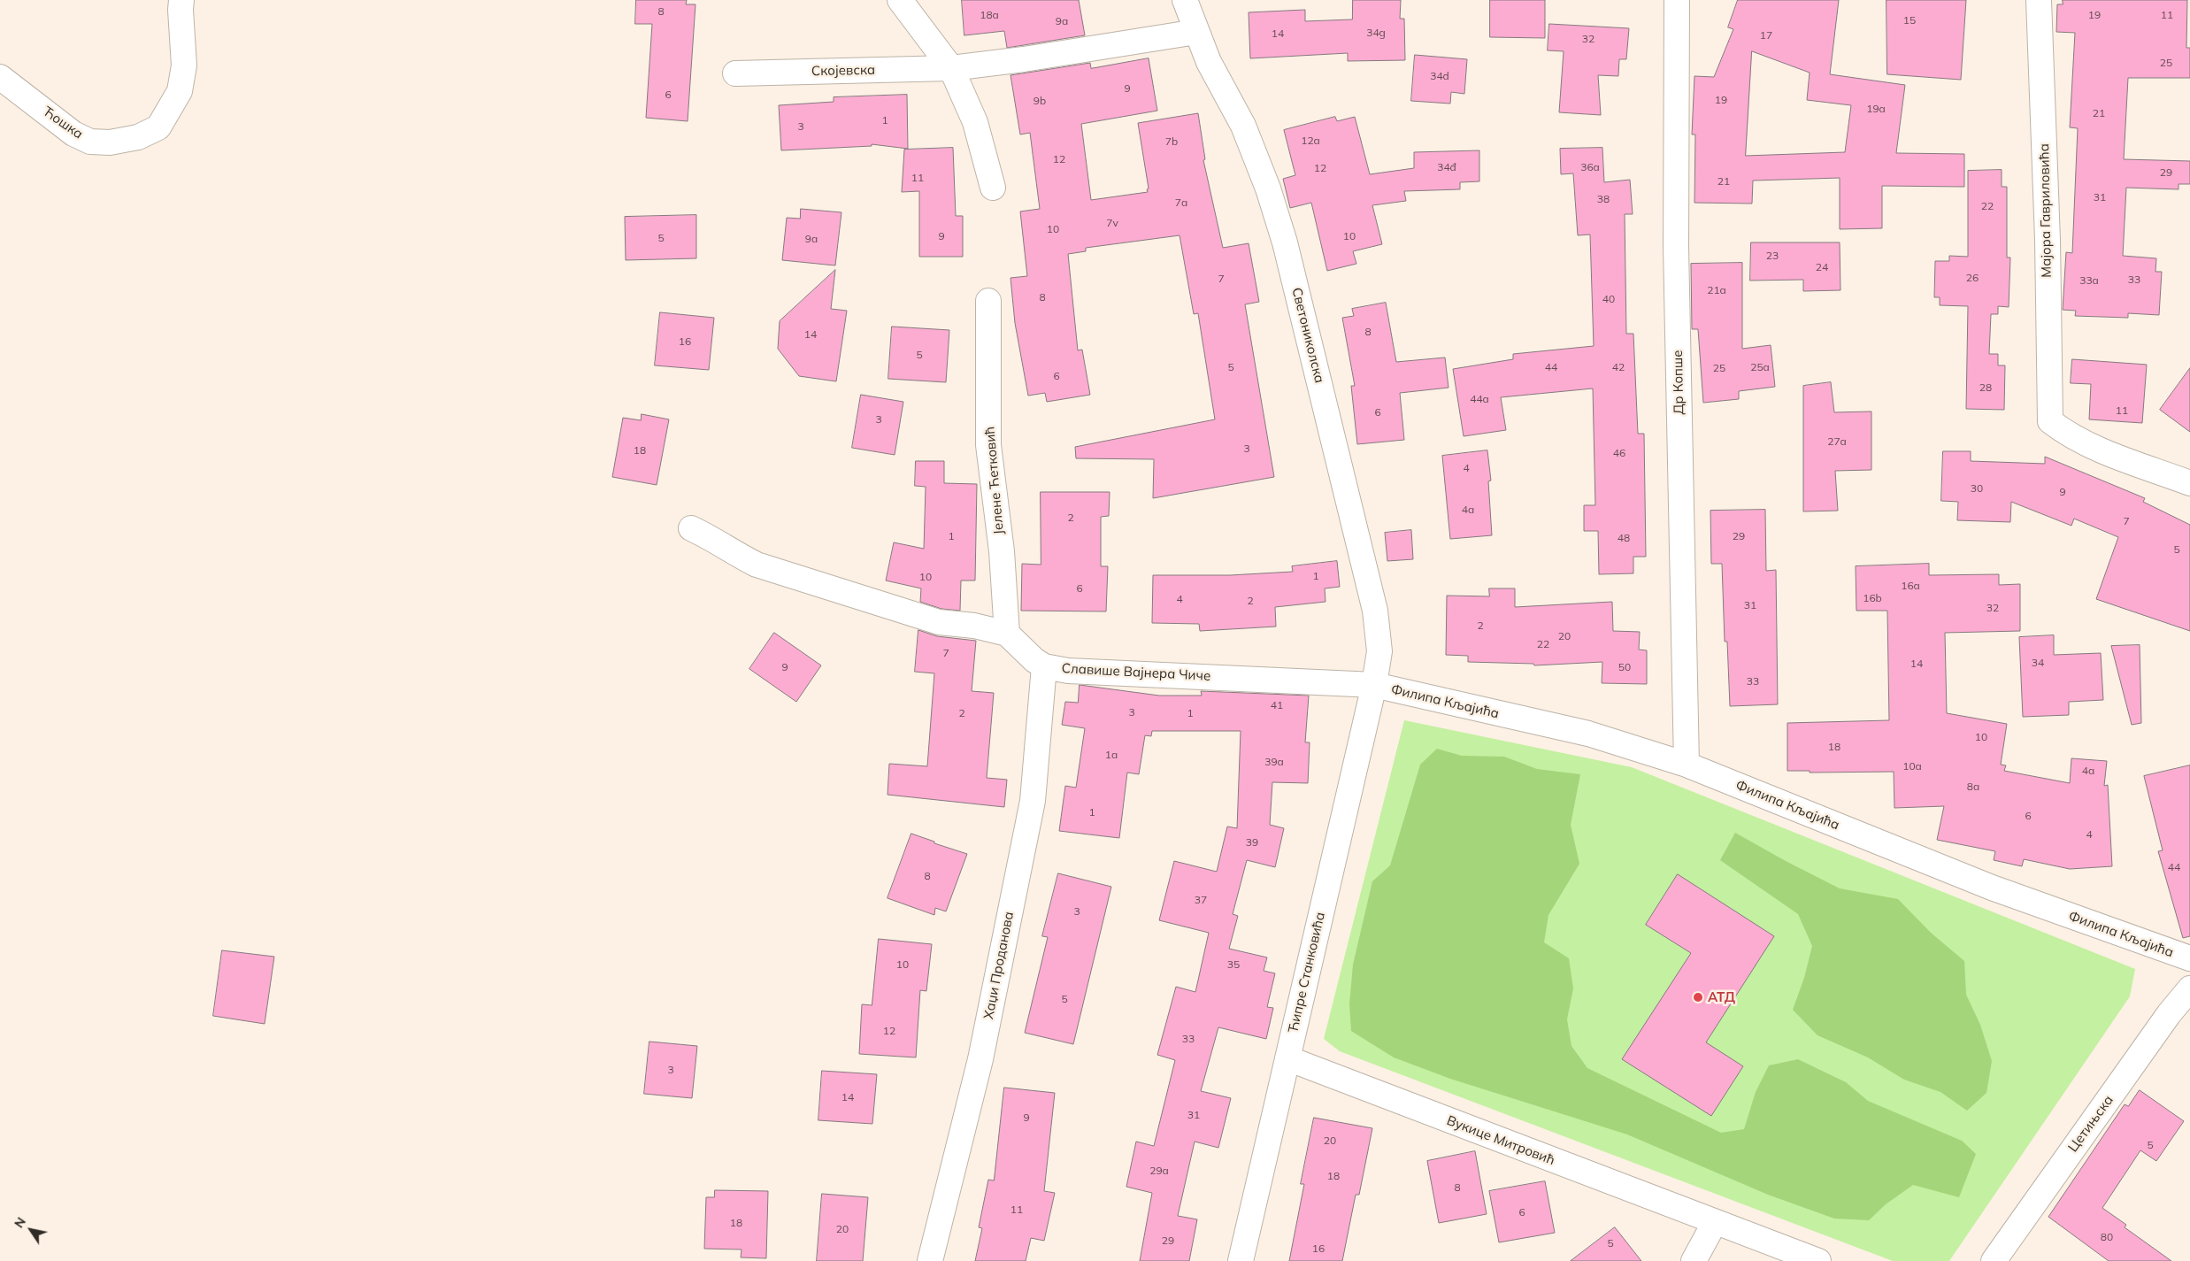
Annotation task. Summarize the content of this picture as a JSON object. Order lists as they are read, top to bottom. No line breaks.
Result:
{"streets":{"street":["Скојевска","Ћошка","Мајора Гавриловића","Светониколска","Др Копше","Јелене Ћетковић","Славише Вајнера Чиче","Филипа Кљајића","Хаџи Проданова","Ћипре Станковића","Цетињска","Вукице Митровић"]},"crossings":[["Скојевска","Светониколска"],["Светониколска","Славише Вајнера Чиче"],["Светониколска","Филипа Кљајића"],["Светониколска","Ћипре Станковића"],["Др Копше","Филипа Кљајића"],["Јелене Ћетковић","Славише Вајнера Чиче"],["Славише Вајнера Чиче","Филипа Кљајића"],["Славише Вајнера Чиче","Хаџи Проданова"],["Славише Вајнера Чиче","Ћипре Станковића"],["Филипа Кљајића","Ћипре Станковића"],["Ћипре Станковића","Вукице Митровић"]],"places":["АТД"],"house_numbers":["8","18a","19","11","15","9a","34g","14","17","32","25","34d","9","6","19","9b","19a","21","1","3","12a","7b","12","34đ","36a","12","29","11","21","31","38","7a","22","7v","10","9","10","5","9a","23","24","26","7","33","33a","21a","8","40","8","14","16","5","5","44","42","25a","25","6","28","44a","11","6","3","27a","3","18","46","4","30","9","4a","2","7","1","29","48","5","1","10","16a","6","16b","4","2","31","32","2","20","22","7","34","14","9","50","33","41","3","2","1","10","18","1a","39a","10a","4a","8a","1","6","4","39","44","8","37","3","10","35","5","12","33","3","14","31","9","20","5","29a","18","8","11","6","18","20","80","29","5","16"],"north":"top left"}
